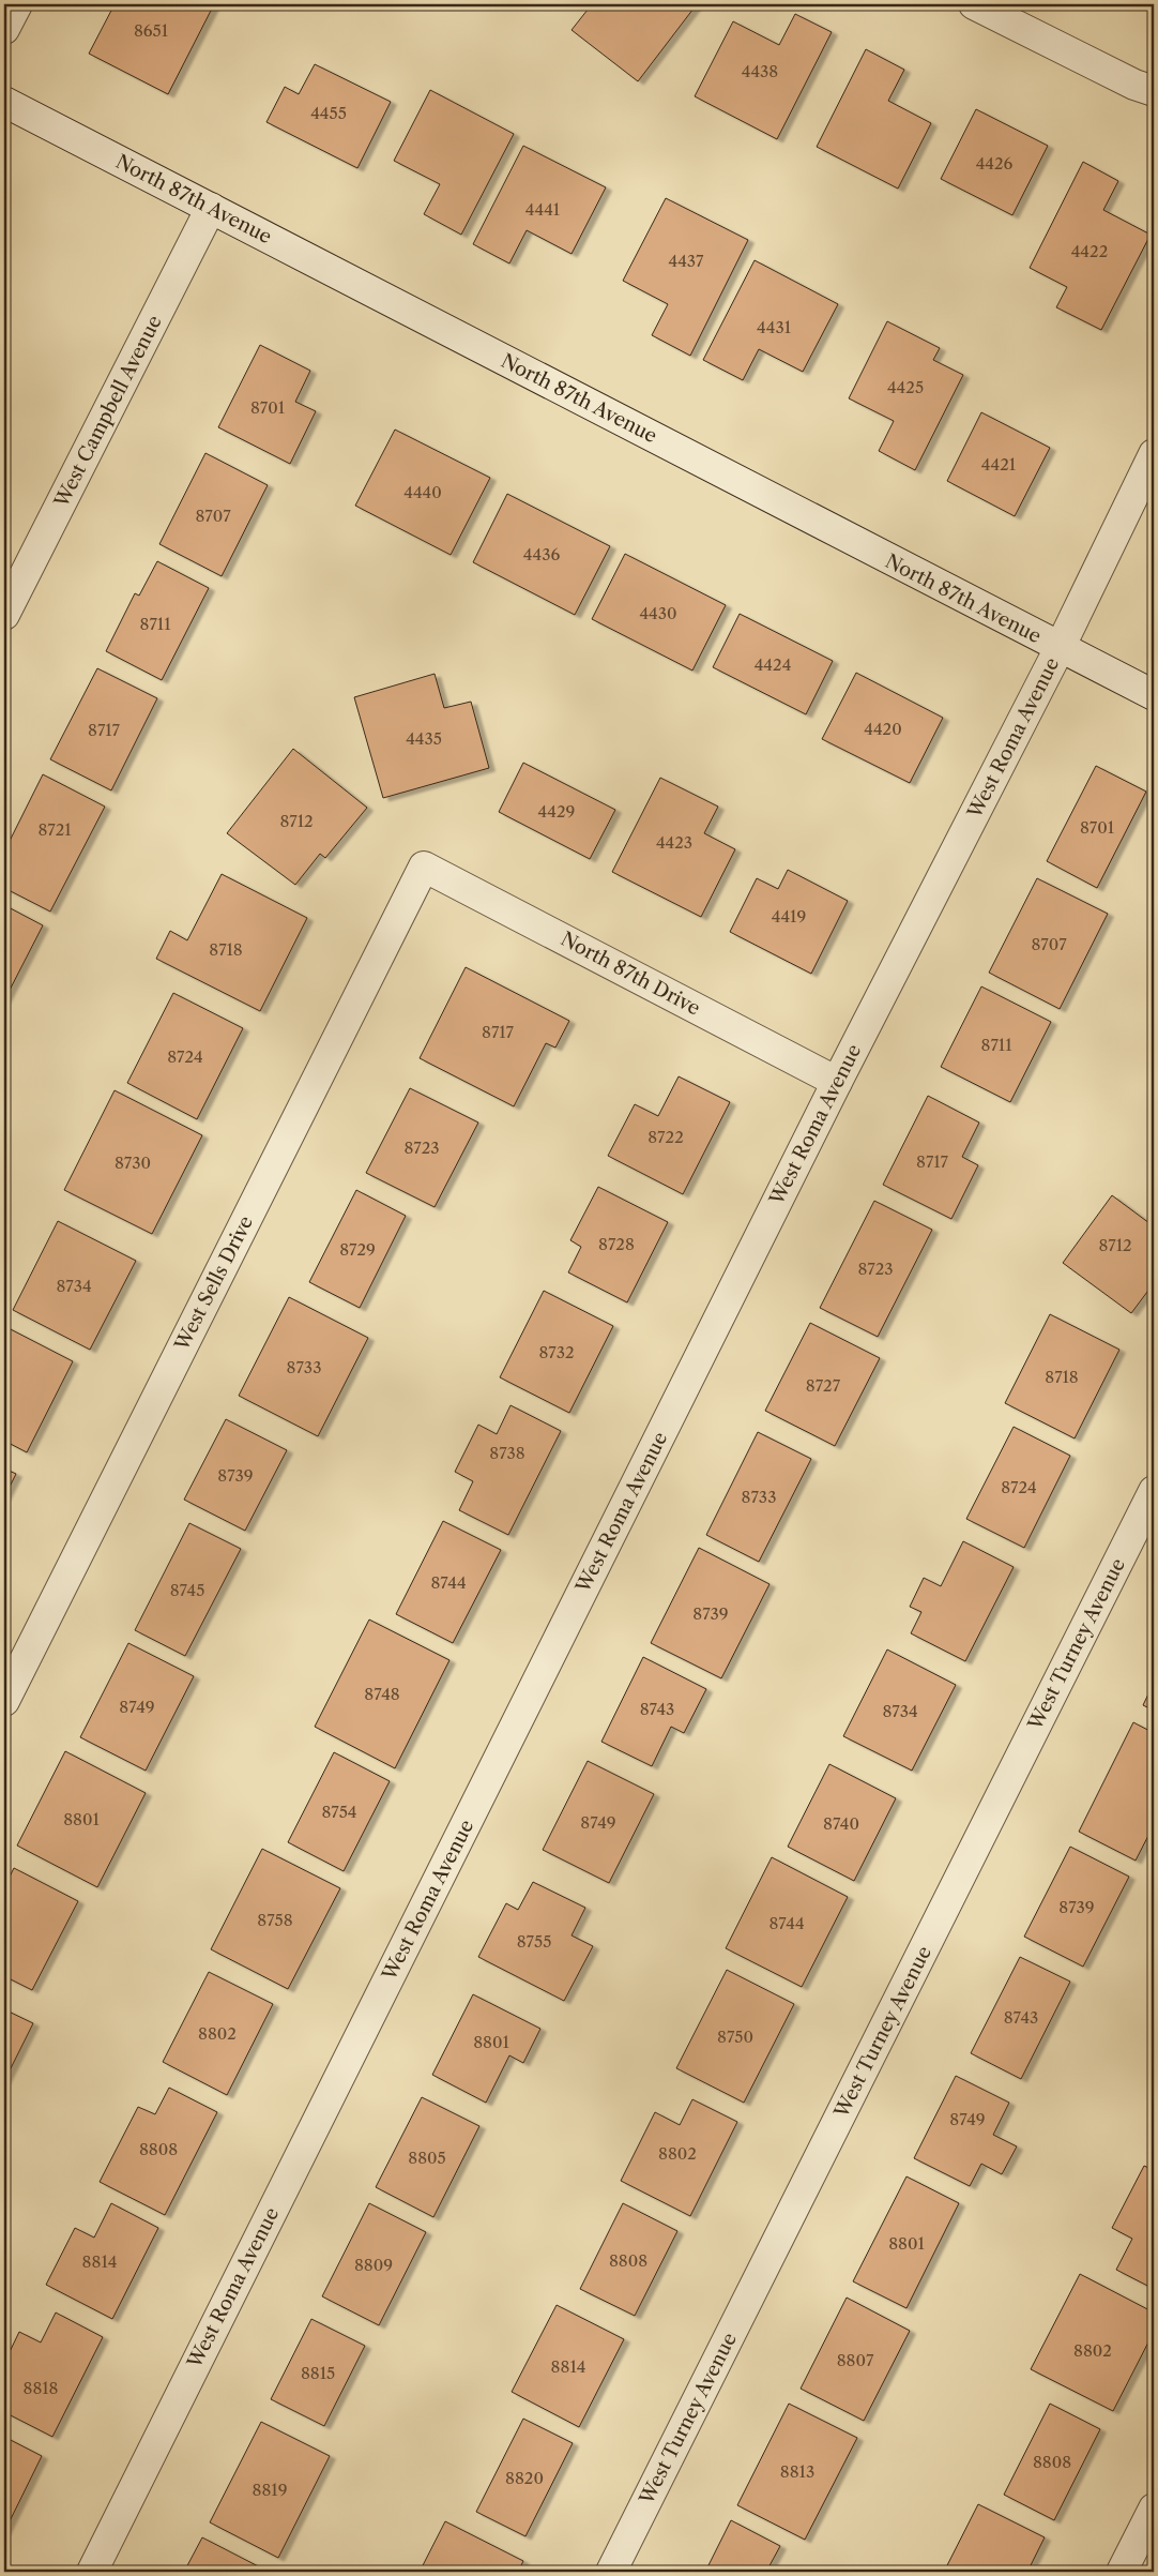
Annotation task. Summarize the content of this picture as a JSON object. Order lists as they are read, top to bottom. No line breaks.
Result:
{"streets":{"street":["North 87th Avenue","West Campbell Avenue","West Roma Avenue","North 87th Drive","West Sells Drive","West Turney Avenue"]},"crossings":[["North 87th Avenue","West Campbell Avenue"],["North 87th Avenue","West Roma Avenue"],["West Roma Avenue","North 87th Drive"],["North 87th Drive","West Sells Drive"]],"house_numbers":["8651","4438","4455","4426","4441","4422","4437","4431","4425","8701","4421","4440","8707","4436","4430","8711","4424","4420","8717","4435","4429","8712","8701","8721","4423","4419","8707","8718","8717","8711","8724","8722","8723","8717","8730","8728","8712","8729","8723","8734","8732","8733","8718","8727","8738","8739","8724","8733","8744","8745","8739","8748","8749","8743","8734","8754","8801","8749","8740","8739","8758","8744","8755","8743","8802","8750","8801","8749","8808","8802","8805","8801","8808","8814","8809","8802","8807","8814","8815","8818","8808","8813","8820","8819"]}
